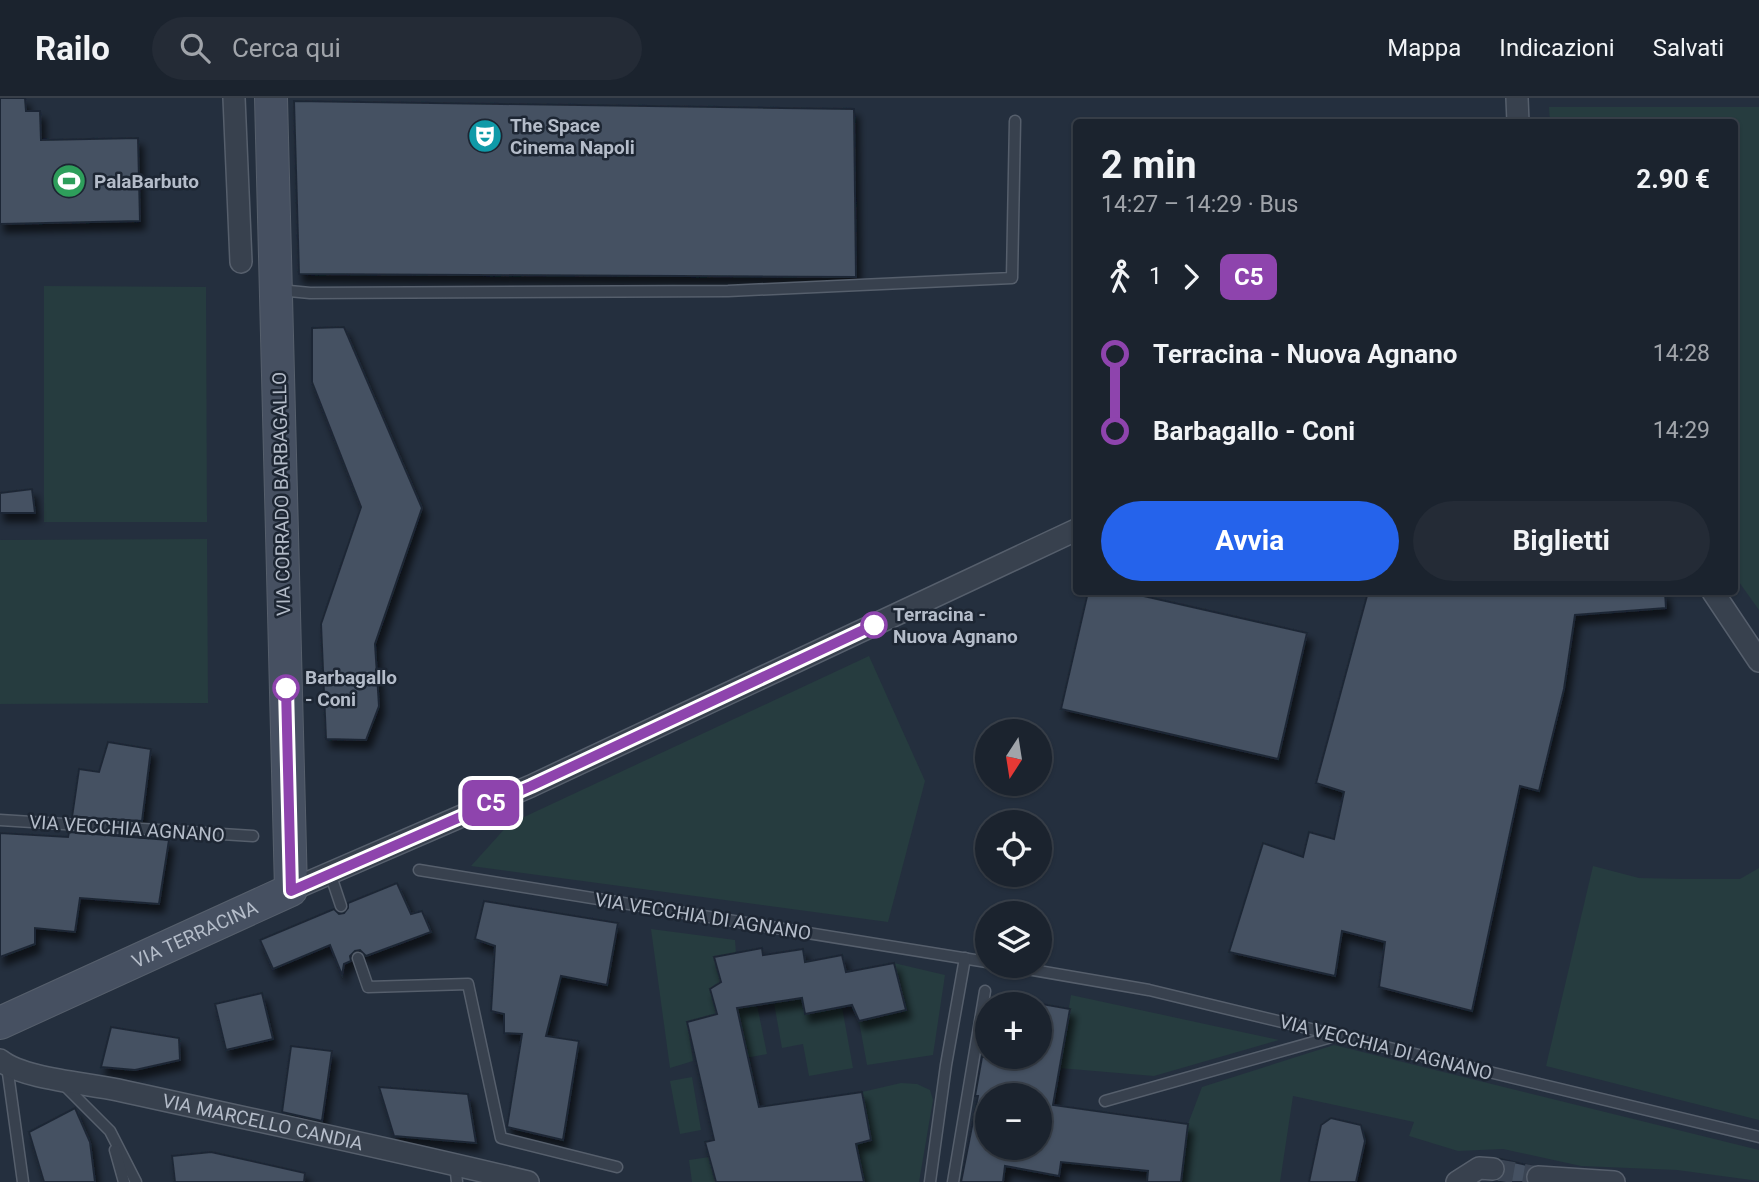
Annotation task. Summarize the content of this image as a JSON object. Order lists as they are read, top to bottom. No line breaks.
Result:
{"streets":{"main road":["VIA CORRADO BARBAGALLO","VIA TERRACINA"],"street":["VIA MARCELLO CANDIA"],"lane":["VIA VECCHIA AGNANO","VIA VECCHIA DI AGNANO"]},"crossings":[["VIA CORRADO BARBAGALLO","VIA TERRACINA"]],"places":{"theatre":["The Space Cinema Napoli"],"sports":["PalaBarbuto"],"other":["Terracina - Nuova Agnano","Barbagallo - Coni"]},"lines":["bus line C5"],"north":"bottom","page":{"header":"Railo","search":"Cerca qui","nav":["Mappa","Indicazioni","Salvati"],"on_map":"C5","heading":["2 min","14:27 – 14:29 · Bus","2.90 €"],"legs":["1","C5"],"list":[{"name":"Terracina - Nuova Agnano","value":"14:28"},{"name":"Barbagallo - Coni","value":"14:29"}],"buttons":["Avvia","Biglietti"],"map_buttons":["+","−"]}}
